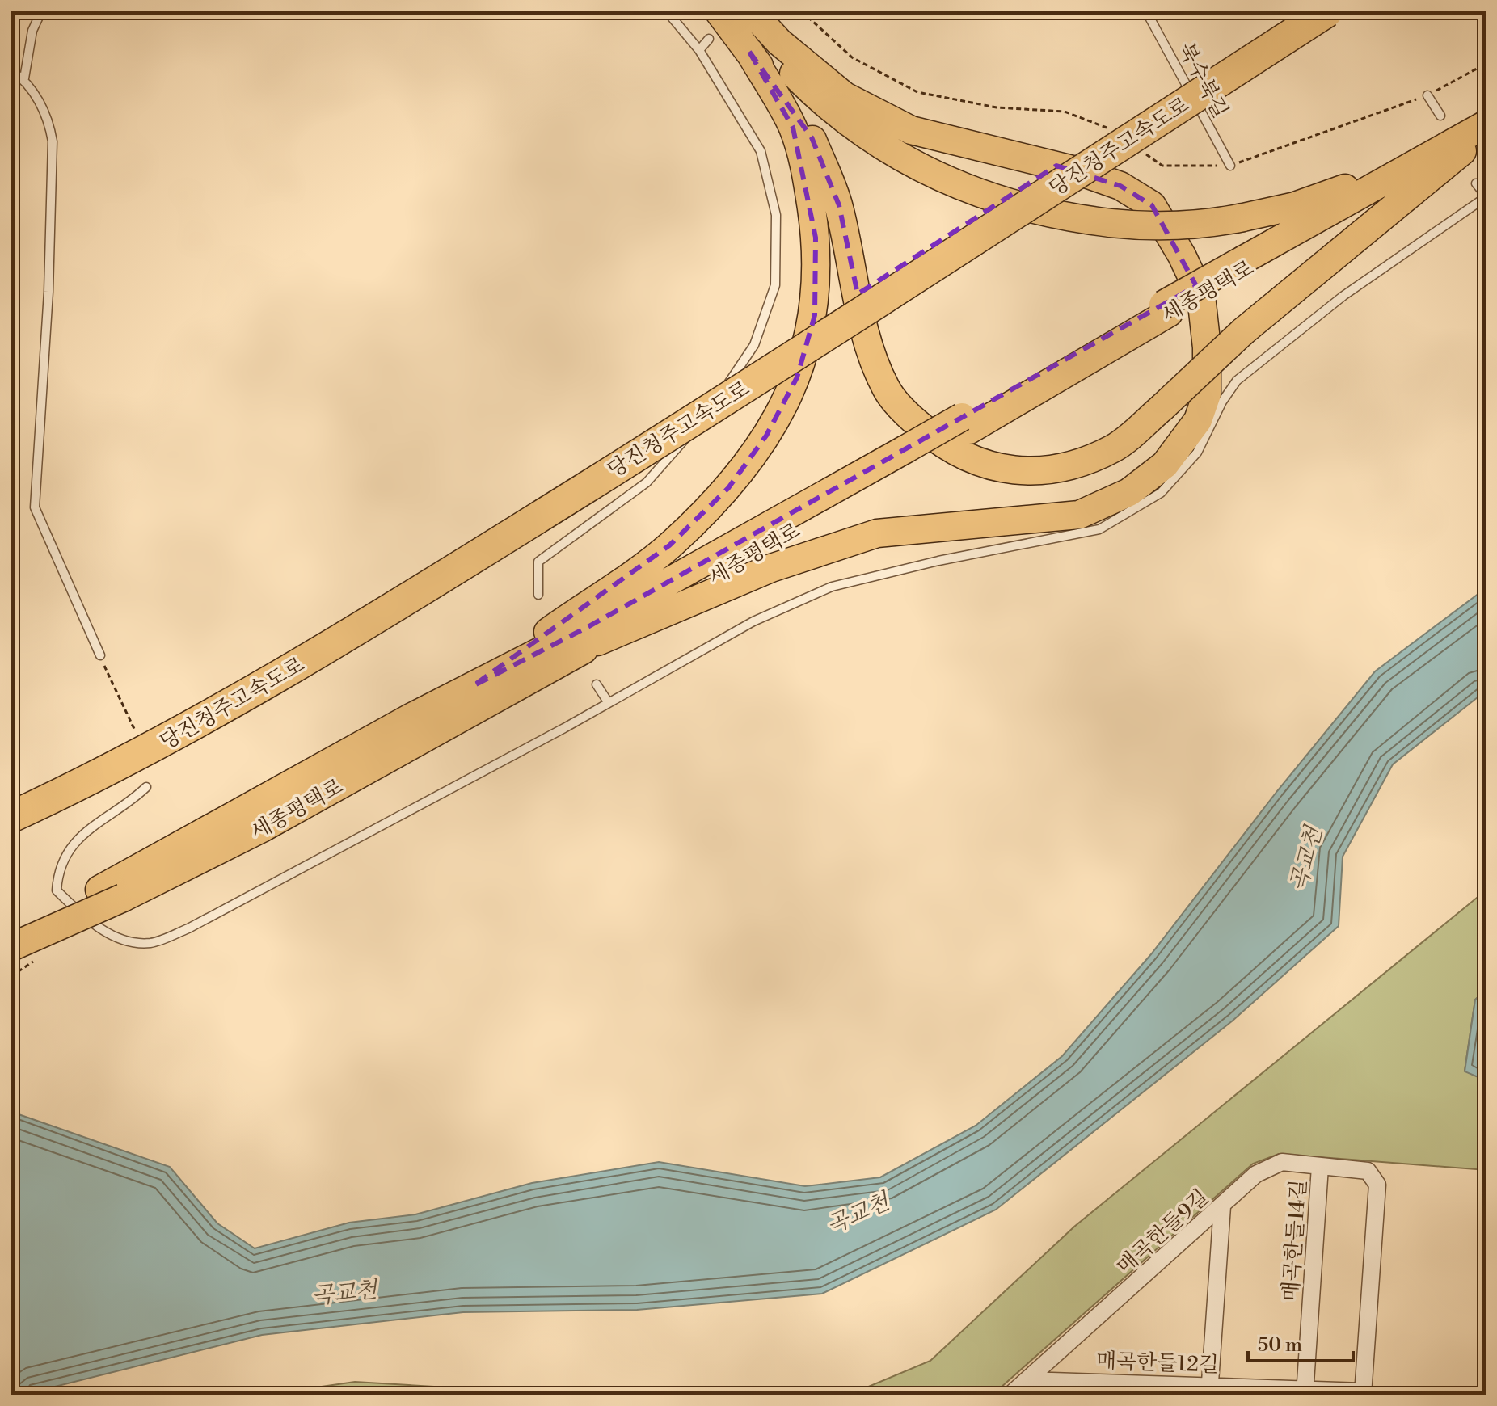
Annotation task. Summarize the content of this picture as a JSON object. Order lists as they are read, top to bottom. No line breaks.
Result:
{"streets":{"highway":["당진청주고속도로","세종평택로"],"street":["매곡한들9길","매곡한들14길","매곡한들12길"],"lane":["북수북길"]},"crossings":[["매곡한들9길","매곡한들14길"],["매곡한들9길","매곡한들12길"],["매곡한들14길","매곡한들12길"]],"water":["곡교천"],"scale_bar":"50 m"}
